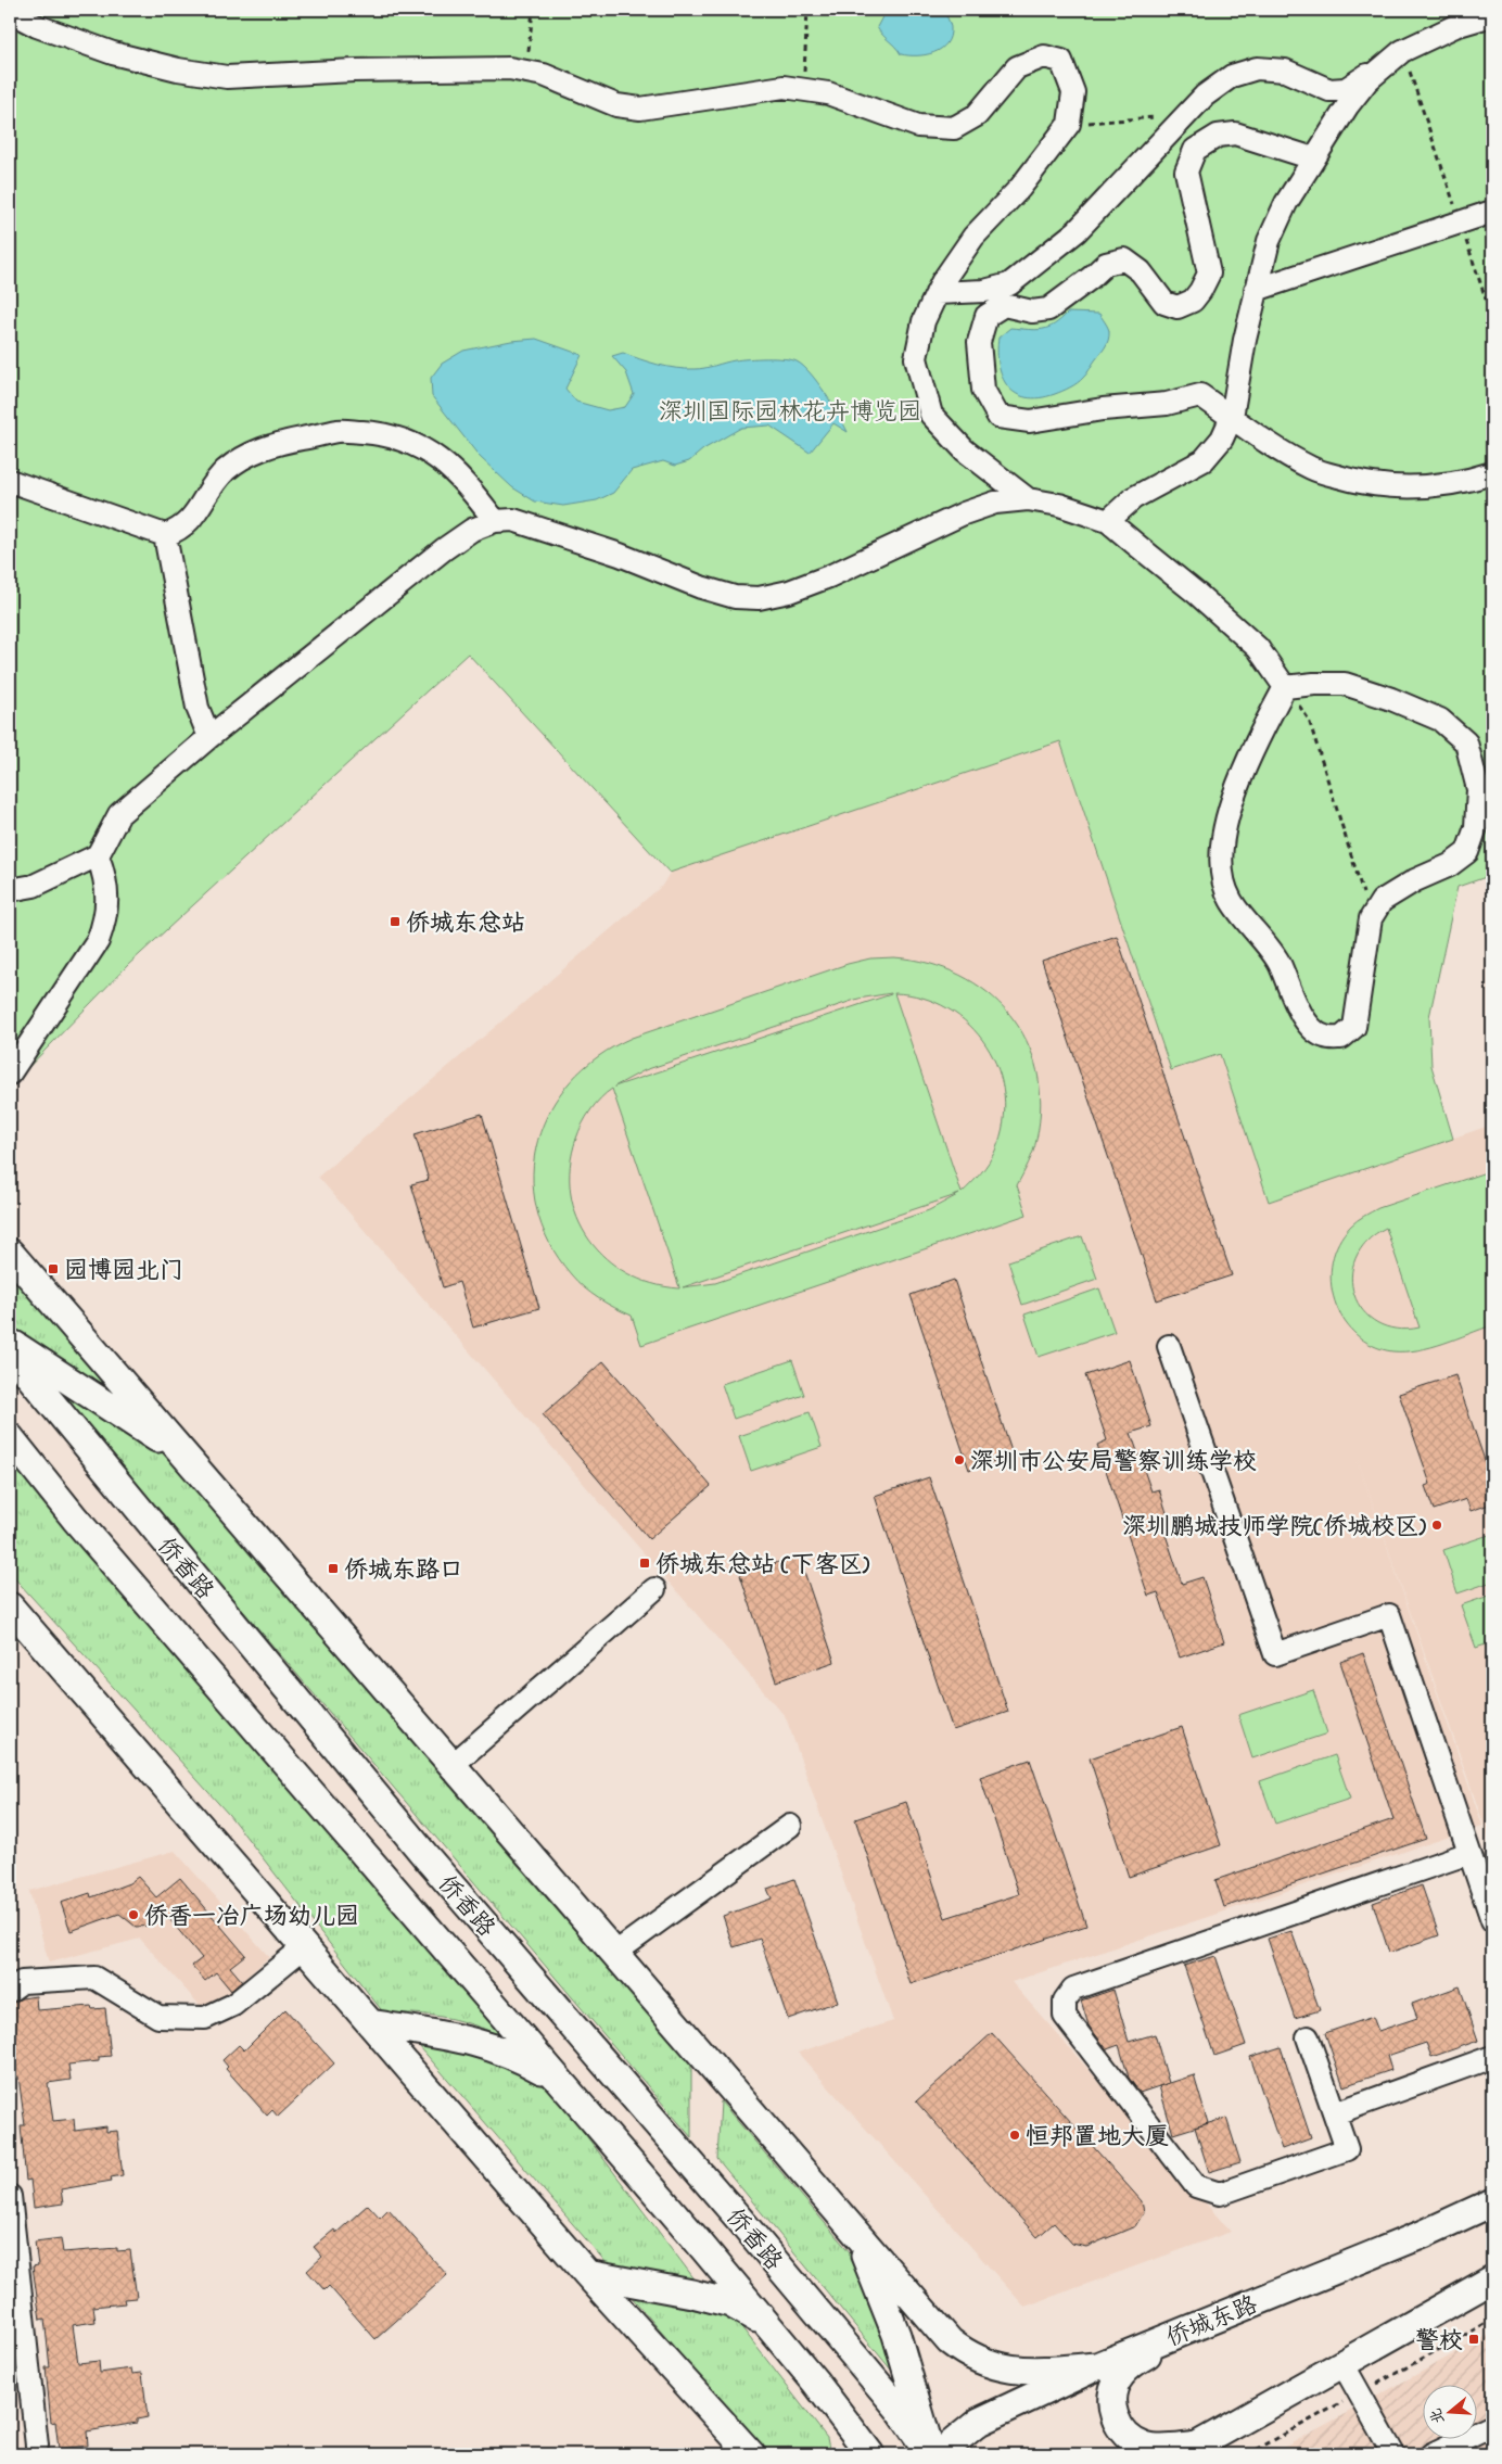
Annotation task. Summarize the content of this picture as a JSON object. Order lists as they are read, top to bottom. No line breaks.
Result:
{"streets":{"main road":["侨香路","侨城东路"]},"parks":["深圳国际园林花卉博览园"],"places":{"transit":["侨城东总站","园博园北门","侨城东总站 (下客区)","侨城东路口","警校"],"other":["深圳市公安局警察训练学校","深圳鹏城技师学院(侨城校区)","侨香一冶广场幼儿园","恒邦置地大厦"]},"north":"left"}
